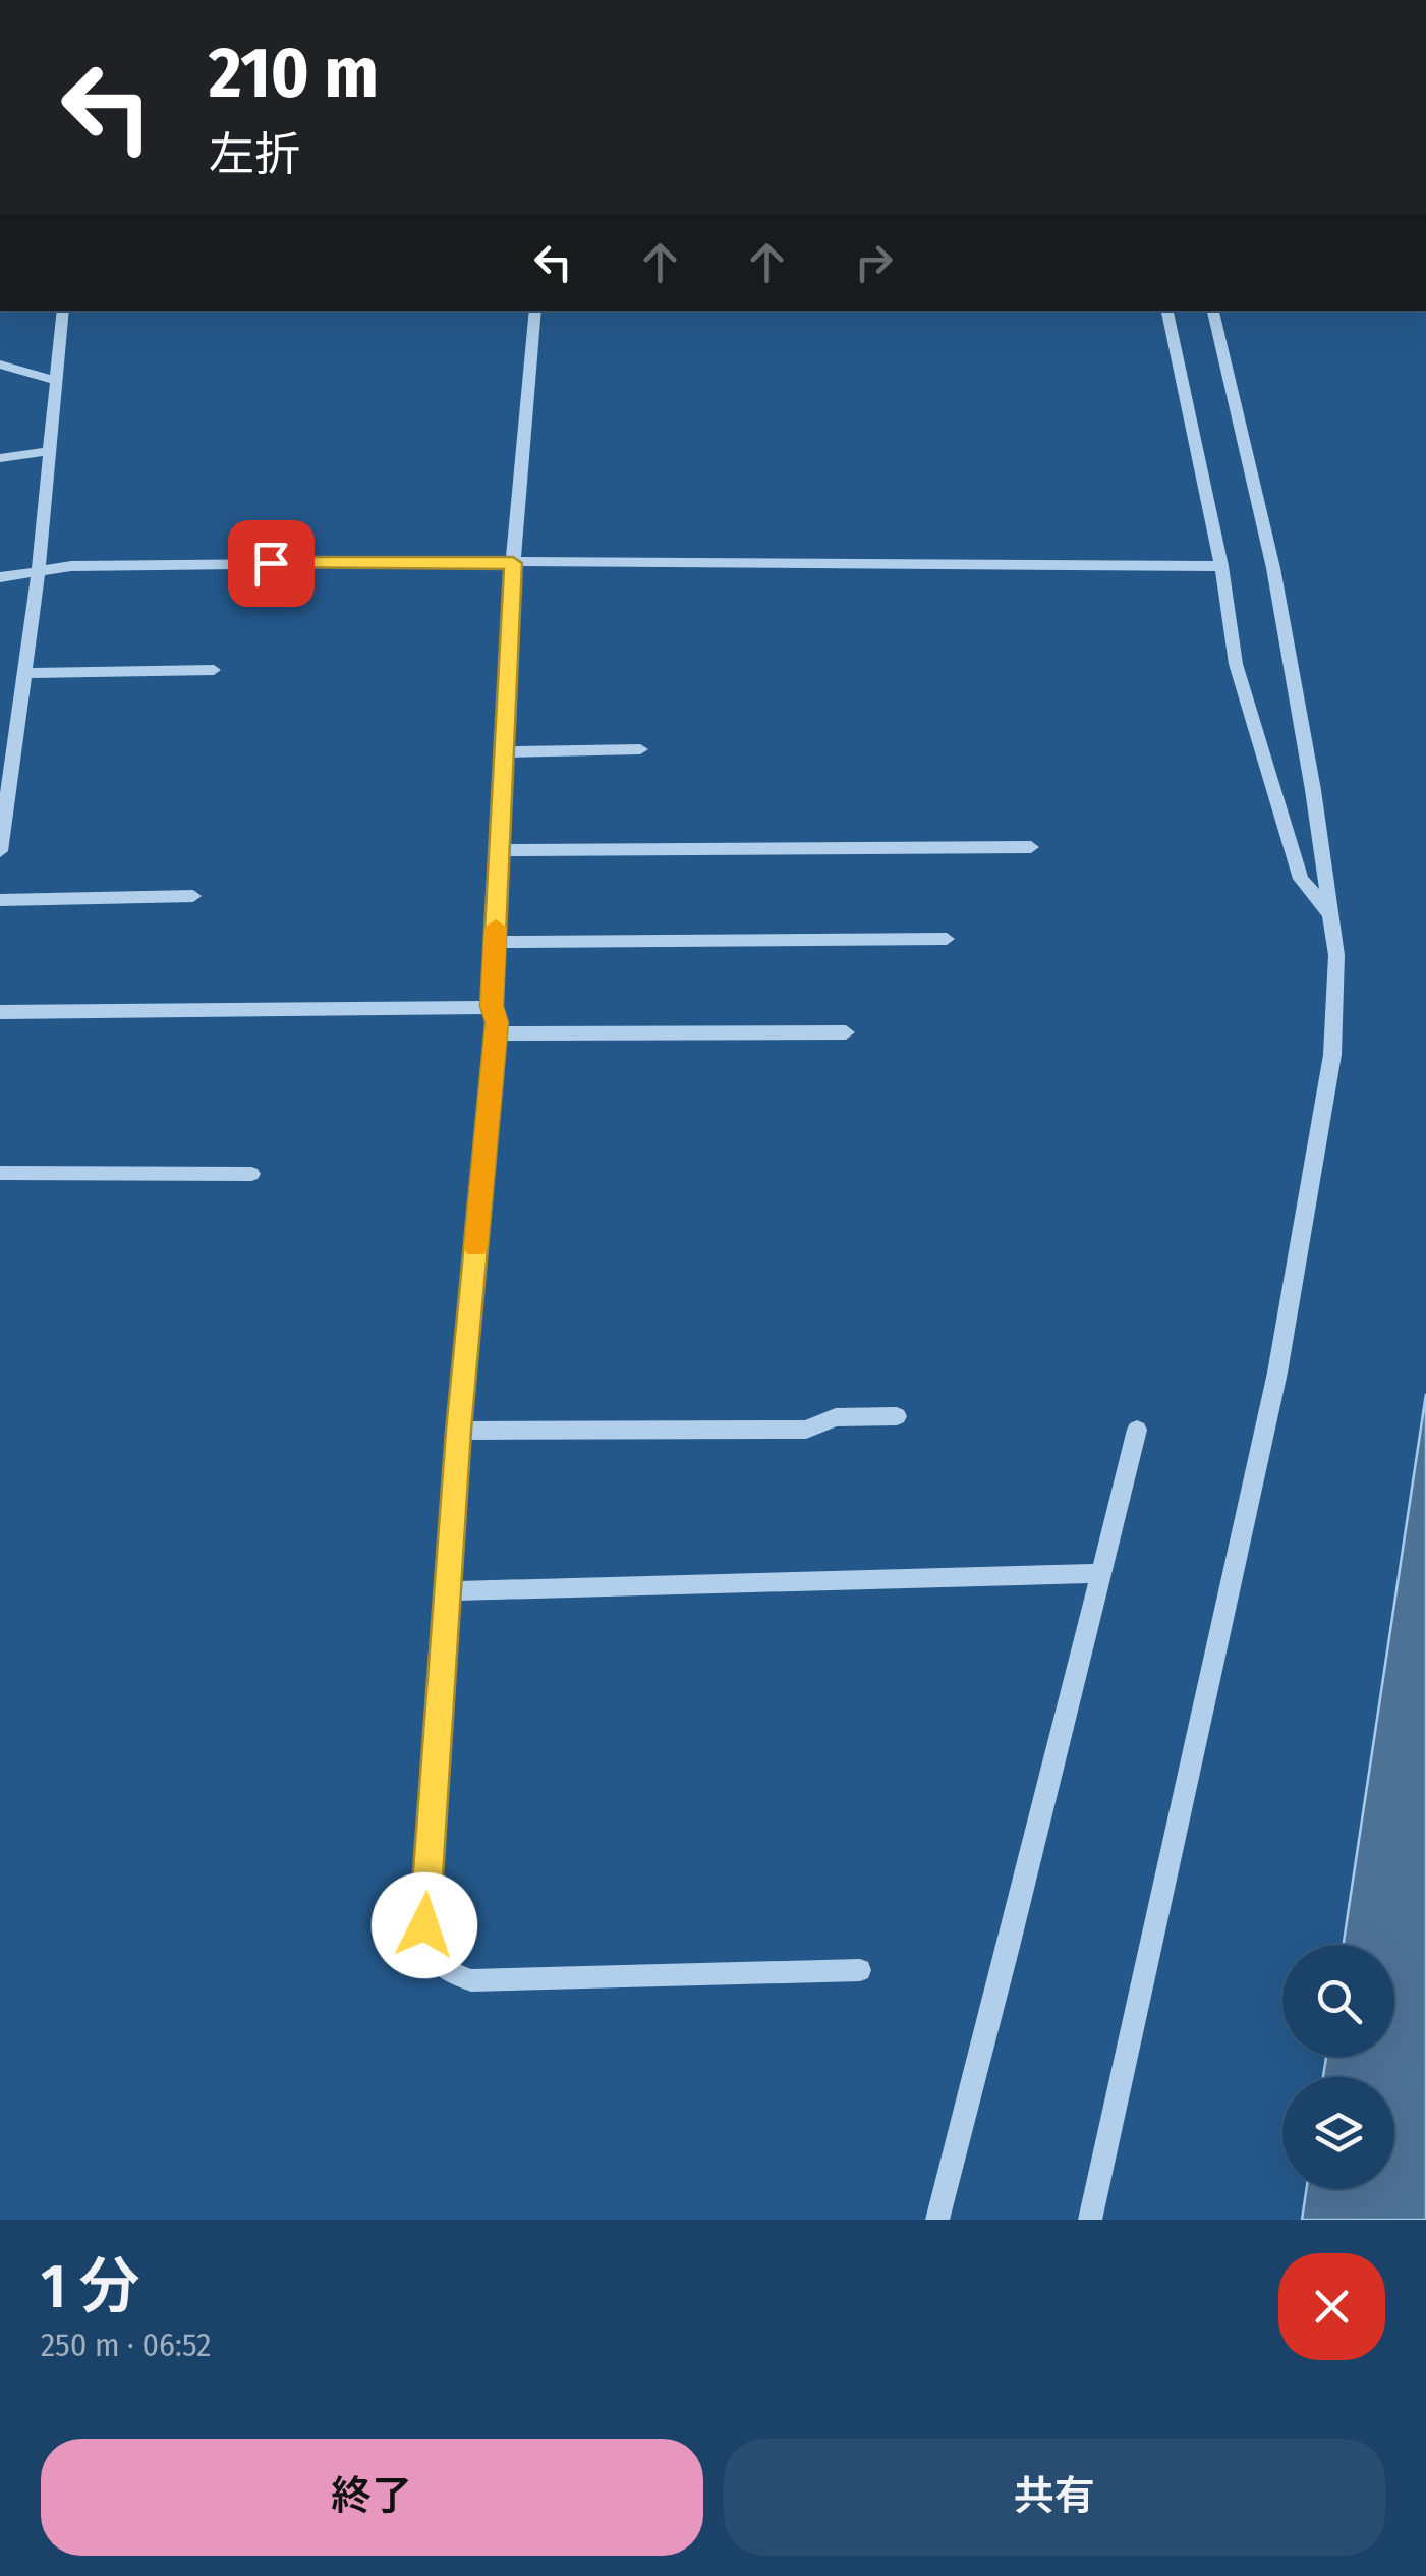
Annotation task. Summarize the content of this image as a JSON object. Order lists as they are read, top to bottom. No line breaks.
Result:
{"page":{"turn":["210 m","左折"],"heading":["1 分","250 m · 06:52"],"buttons":["終了","共有"]}}
